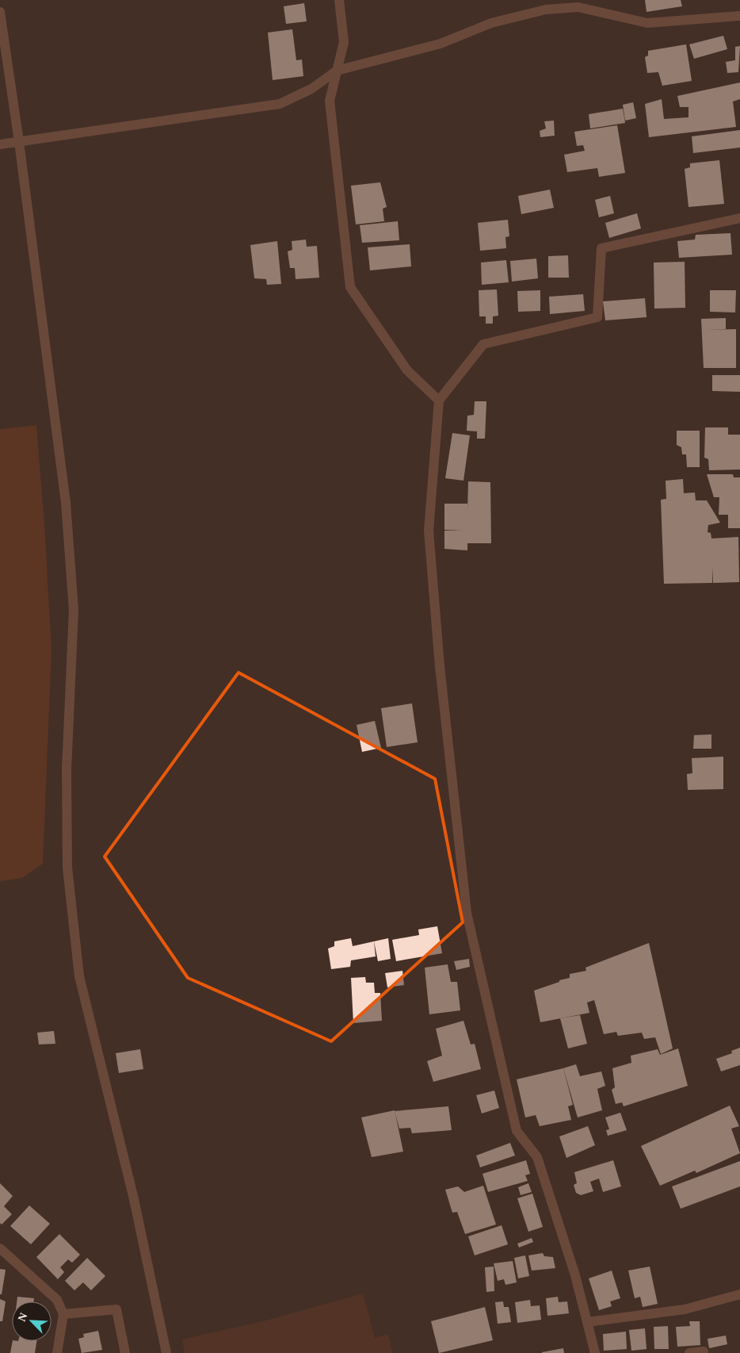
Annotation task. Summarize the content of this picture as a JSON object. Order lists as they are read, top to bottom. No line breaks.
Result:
{"north":"top left"}
